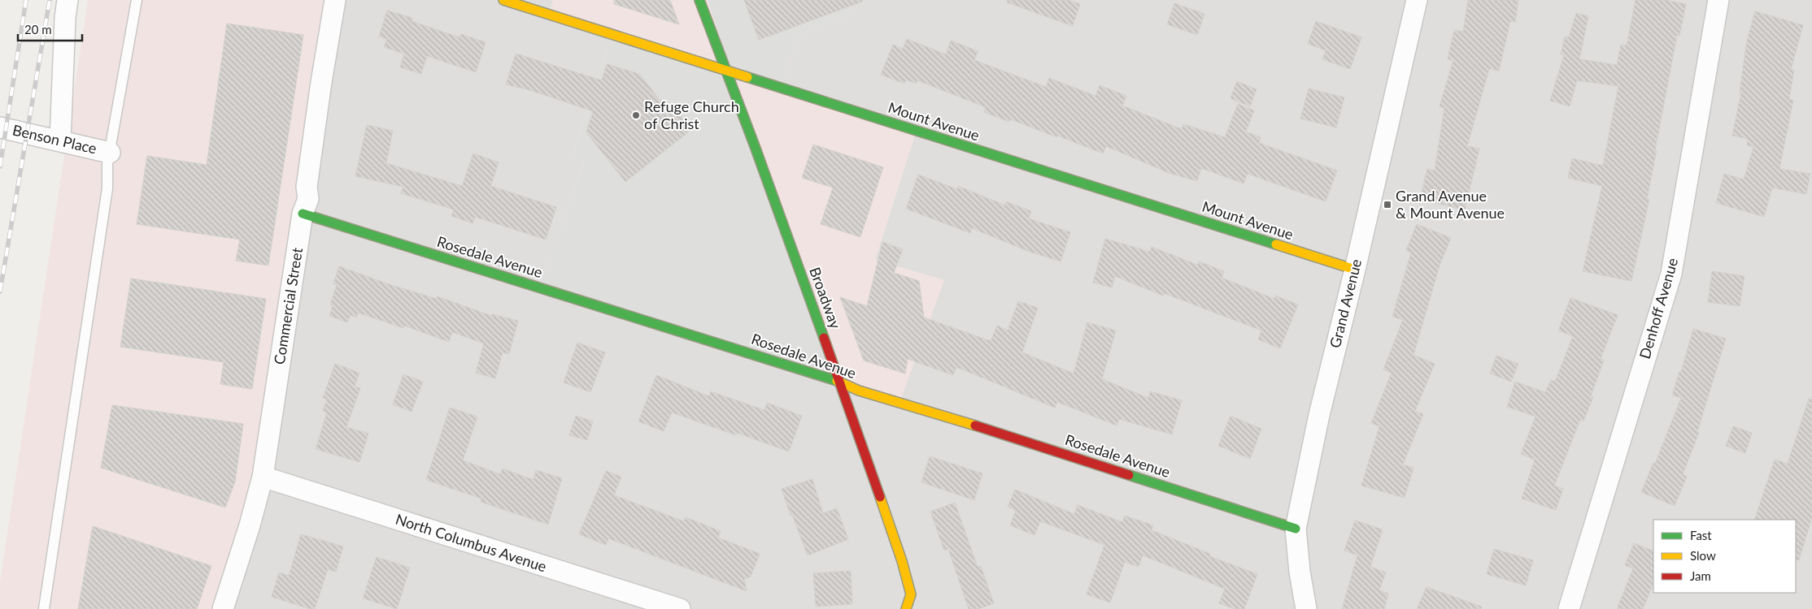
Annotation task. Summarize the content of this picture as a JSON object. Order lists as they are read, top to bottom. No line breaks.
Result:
{"streets":{"street":["Mount Avenue","Benson Place","Rosedale Avenue","Broadway","Grand Avenue","Commercial Street","Denhoff Avenue","North Columbus Avenue"]},"crossings":[["Mount Avenue","Broadway"],["Mount Avenue","Grand Avenue"],["Rosedale Avenue","Broadway"],["Rosedale Avenue","Grand Avenue"],["Rosedale Avenue","Commercial Street"],["Commercial Street","North Columbus Avenue"]],"places":{"other":["Refuge Church of Christ"],"transit":["Grand Avenue & Mount Avenue"]},"legend":["Fast","Slow","Jam"],"scale_bar":"20 m"}
